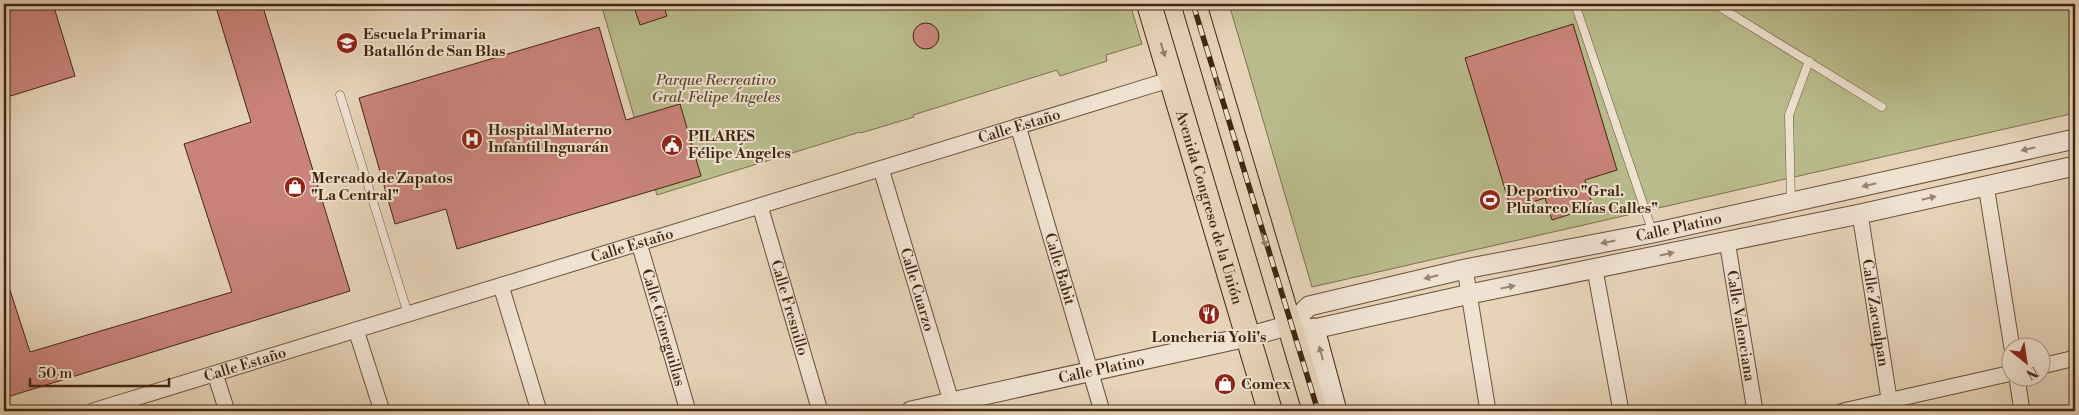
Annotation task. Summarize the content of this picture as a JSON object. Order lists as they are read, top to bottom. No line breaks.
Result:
{"streets":{"main road":["Avenida Congreso de la Unión"],"street":["Calle Estaño","Calle Platino","Calle Babit","Calle Cuarzo","Calle Fresnillo","Calle Zacualpan","Calle Valenciana","Calle Cieneguillas"]},"crossings":[["Calle Estaño","Avenida Congreso de la Unión"],["Calle Estaño","Calle Babit"],["Calle Estaño","Calle Cuarzo"],["Calle Estaño","Calle Fresnillo"],["Calle Estaño","Calle Cieneguillas"],["Avenida Congreso de la Unión","Calle Platino"],["Calle Platino","Calle Babit"],["Calle Platino","Calle Cuarzo"],["Calle Platino","Calle Zacualpan"],["Calle Platino","Calle Valenciana"]],"parks":["Parque Recreativo Gral. Felipe Ángeles"],"places":{"school or university":["Escuela Primaria Batallón de San Blas"],"hospital":["Hospital Materno Infantil Inguarán"],"public building":["PILARES Félipe Ángeles"],"shop":["Mercado de Zapatos \"La Central\"","Comex"],"sports":["Deportivo \"Gral. Plutarco Elías Calles\""],"restaurant":["Loncheria Yoli's"]},"scale_bar":"50 m","north":"bottom right"}
